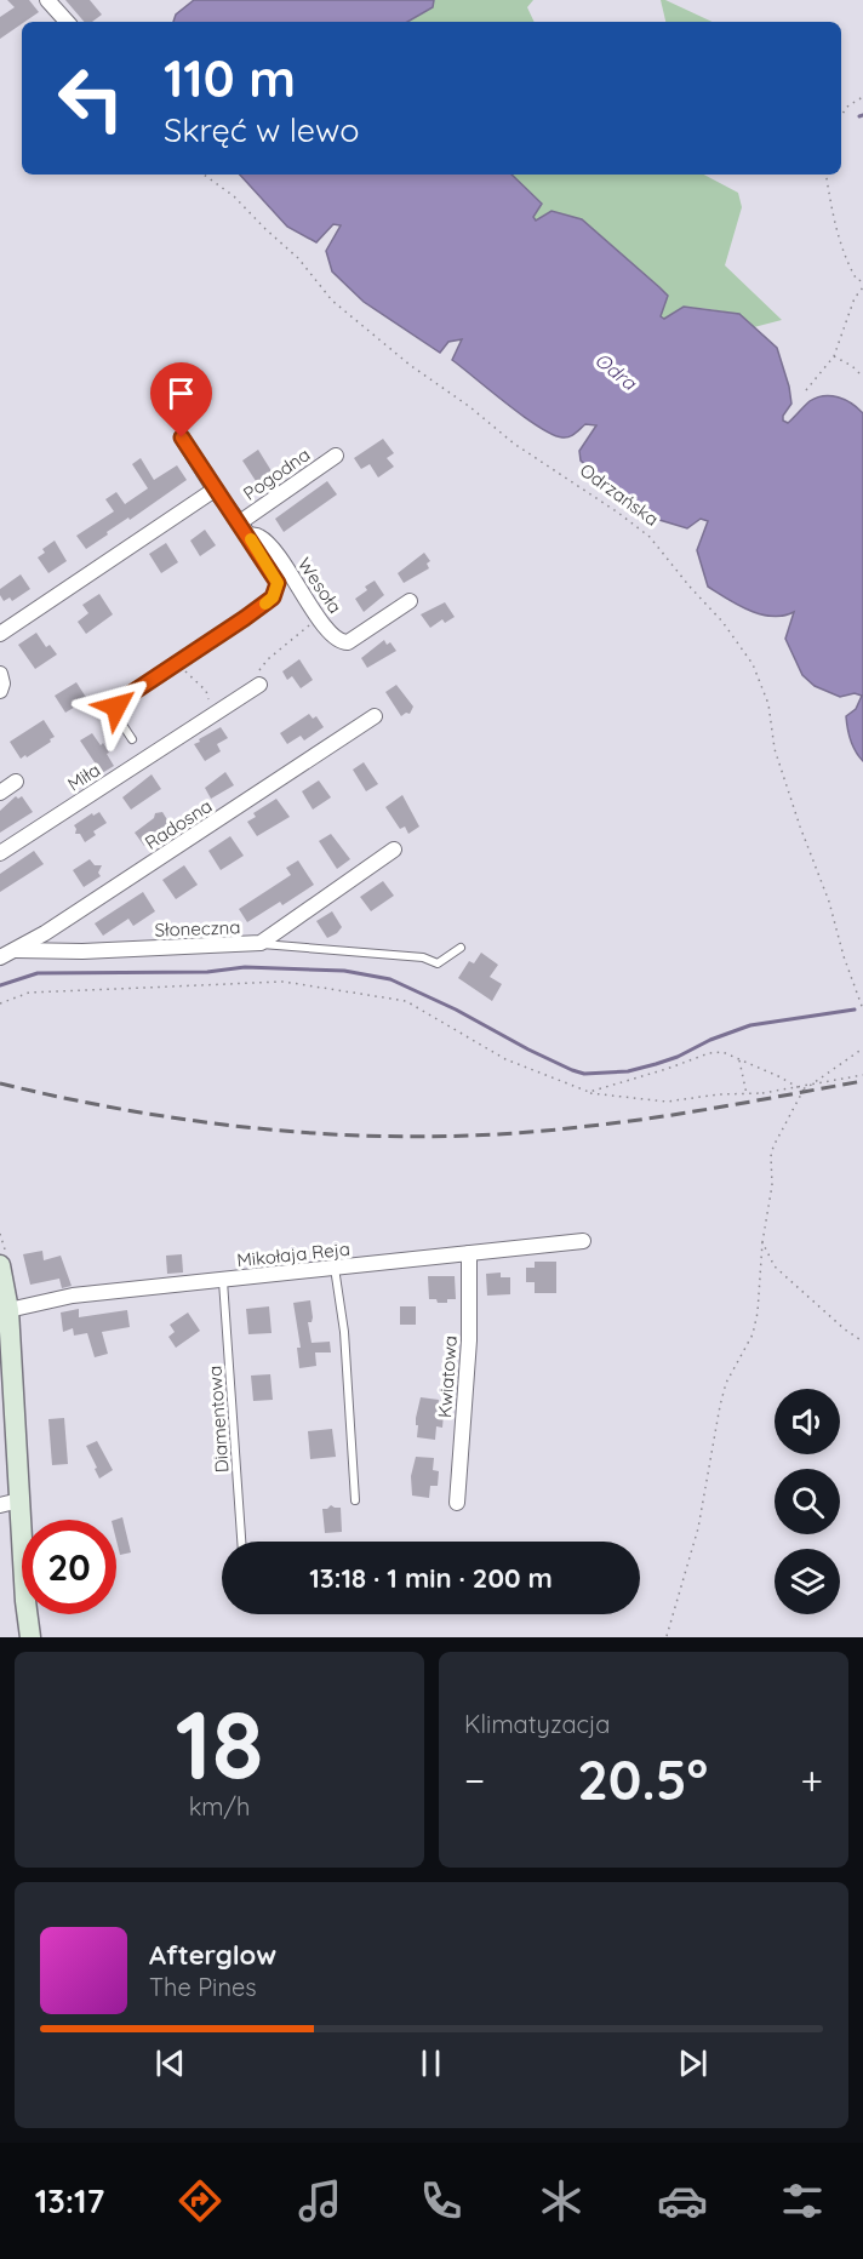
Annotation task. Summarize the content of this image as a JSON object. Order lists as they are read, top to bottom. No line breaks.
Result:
{"streets":{"street":["Pogodna","Wesoła","Miła","Radosna","Słoneczna","Mikołaja Reja","Kwiatowa"],"lane":["Diamentowa"],"path":["Odrzańska"]},"crossings":[["Pogodna","Wesoła"],["Radosna","Słoneczna"],["Mikołaja Reja","Kwiatowa"],["Mikołaja Reja","Diamentowa"]],"water":["Odra"],"page":{"turn":["110 m","Skręć w lewo"],"limit":"20","trip":"13:18 · 1 min · 200 m","tile":[["18","km/h"],"Klimatyzacja"],"heat":["−","20.5°","+"],"song":["Afterglow","The Pines"],"tabs":"13:17"}}
